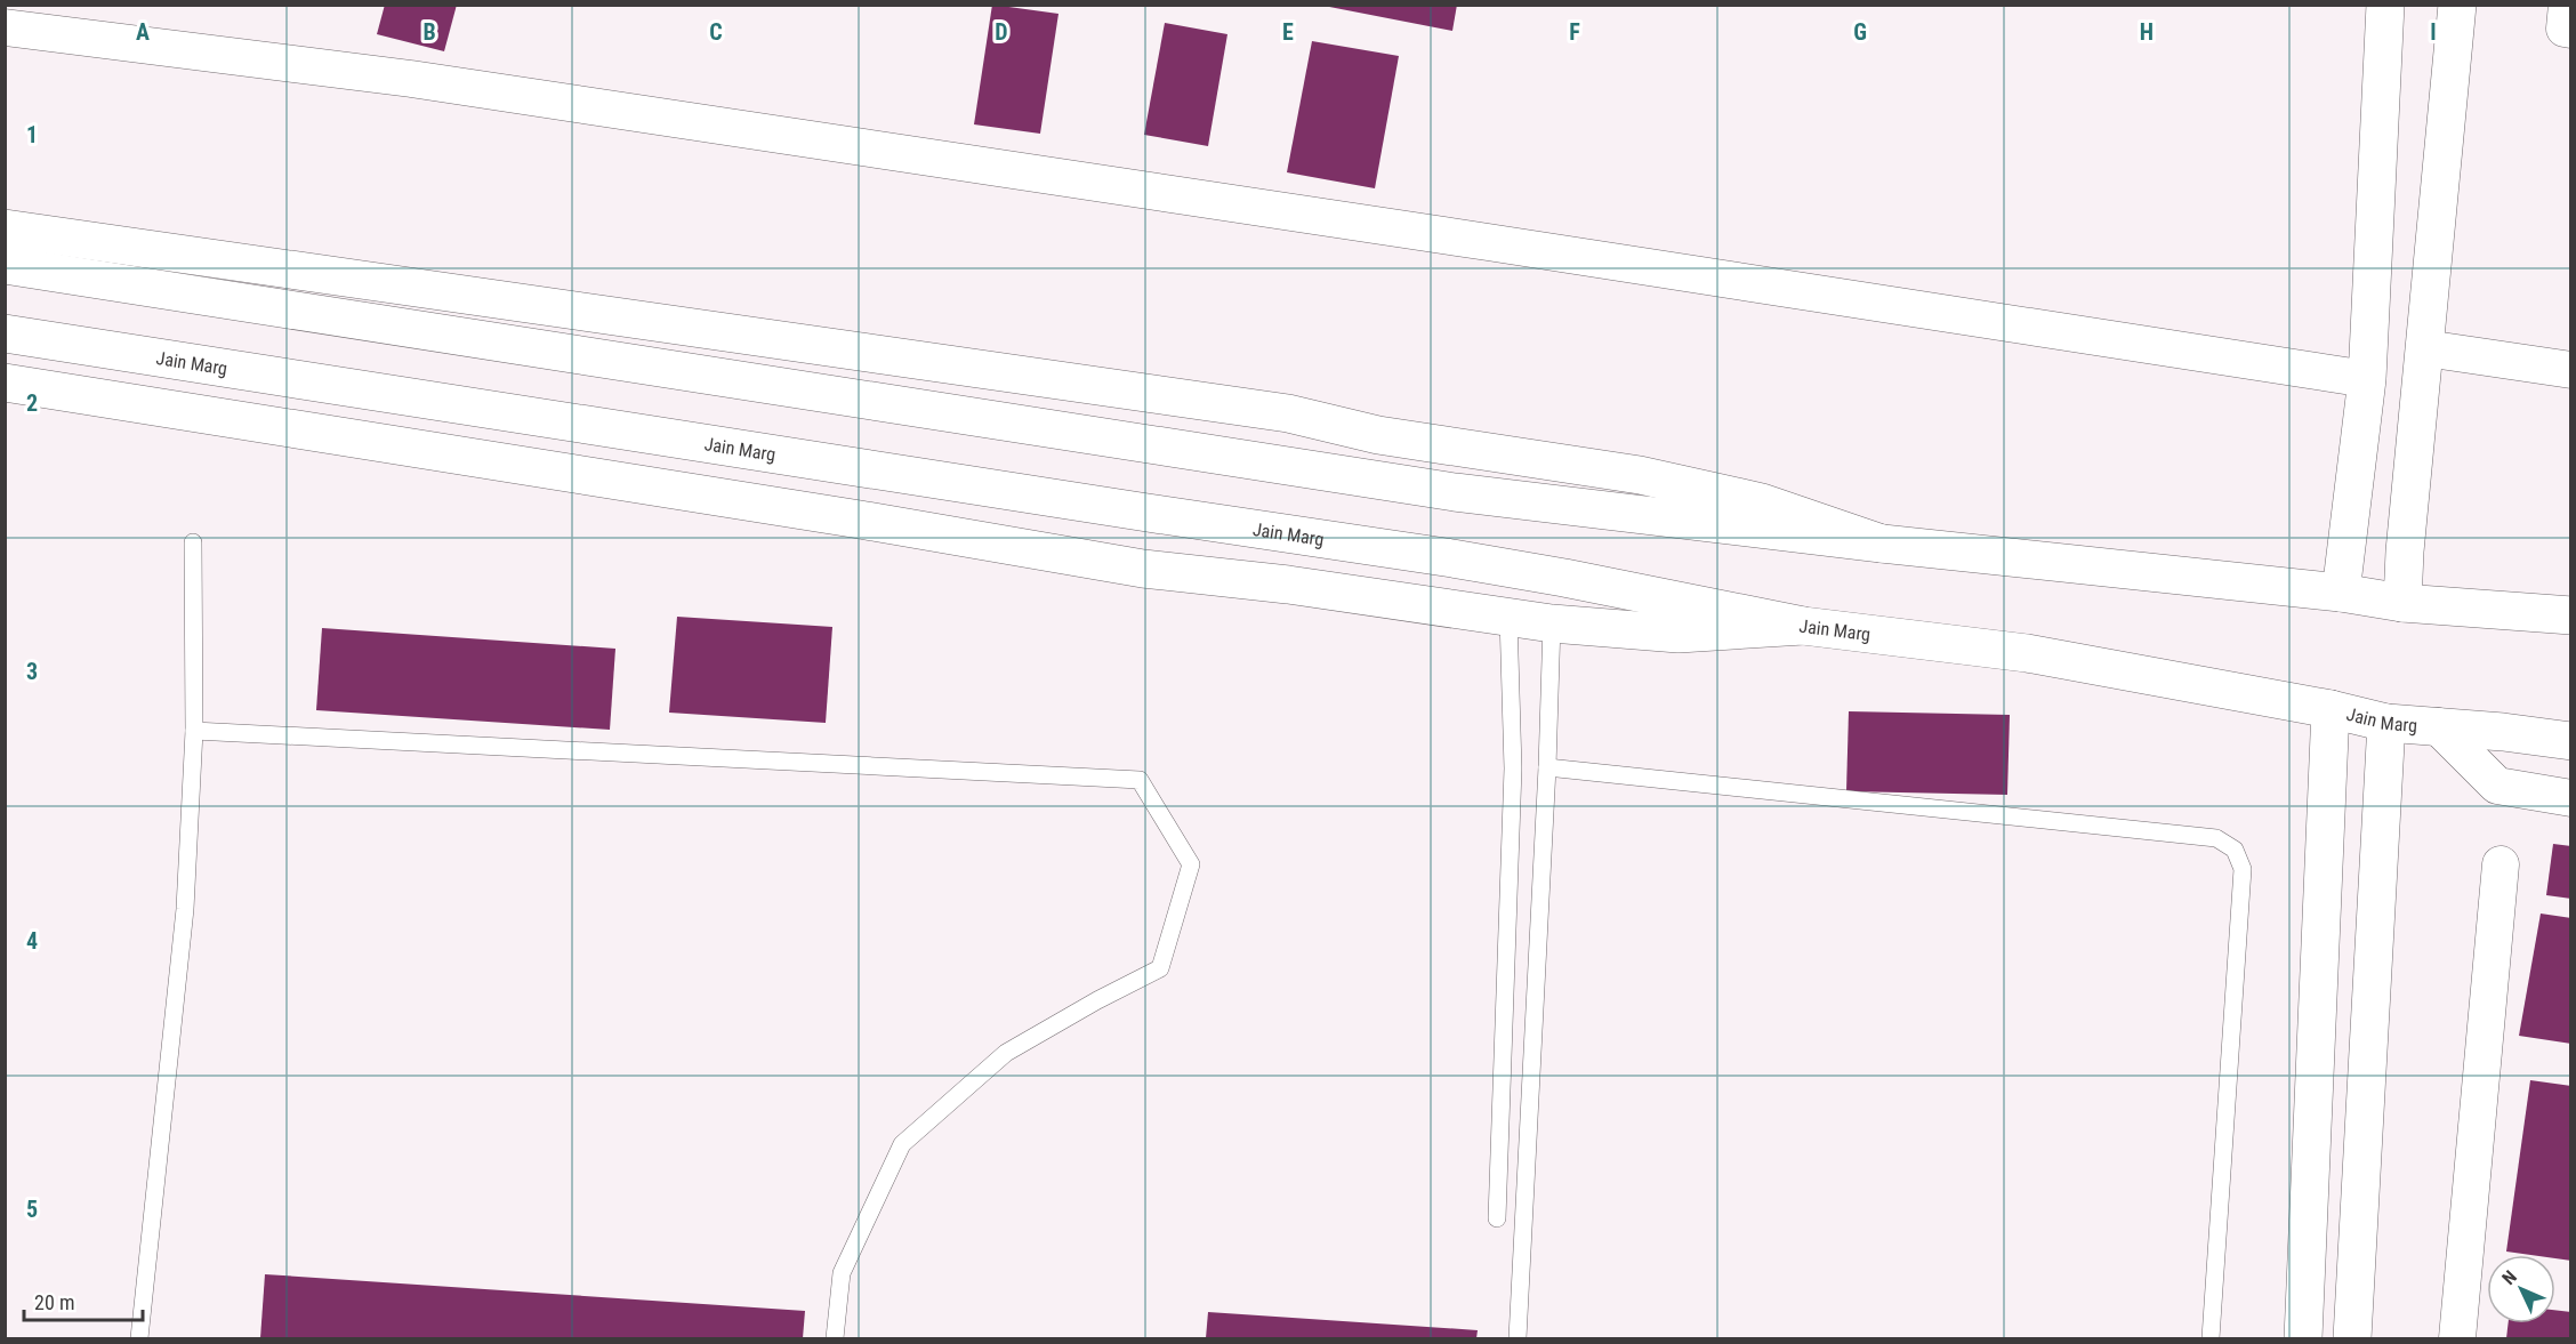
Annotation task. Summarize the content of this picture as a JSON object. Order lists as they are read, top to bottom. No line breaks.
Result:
{"streets":{"street":["Jain Marg"]},"scale_bar":"20 m","north":"top left","grid":{"columns":["A","B","C","D","E","F","G","H","I"],"rows":["1","2","3","4","5"]}}
